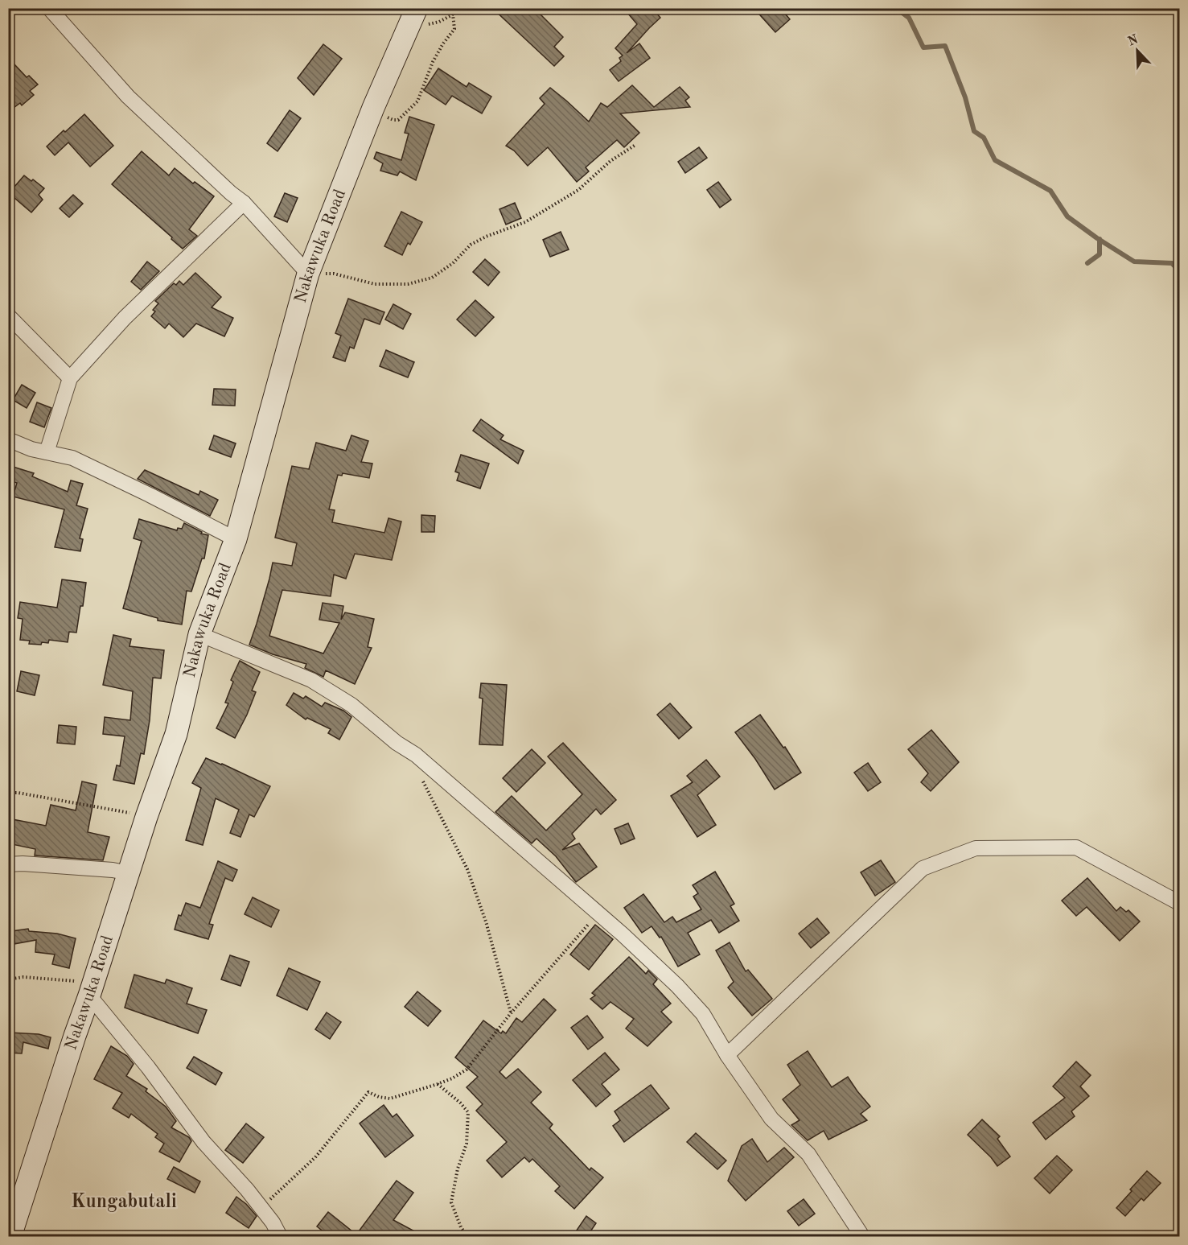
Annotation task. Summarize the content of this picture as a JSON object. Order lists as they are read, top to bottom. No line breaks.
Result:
{"streets":{"main road":["Nakawuka Road"]},"districts":["Kungabutali"],"north":"top left"}
